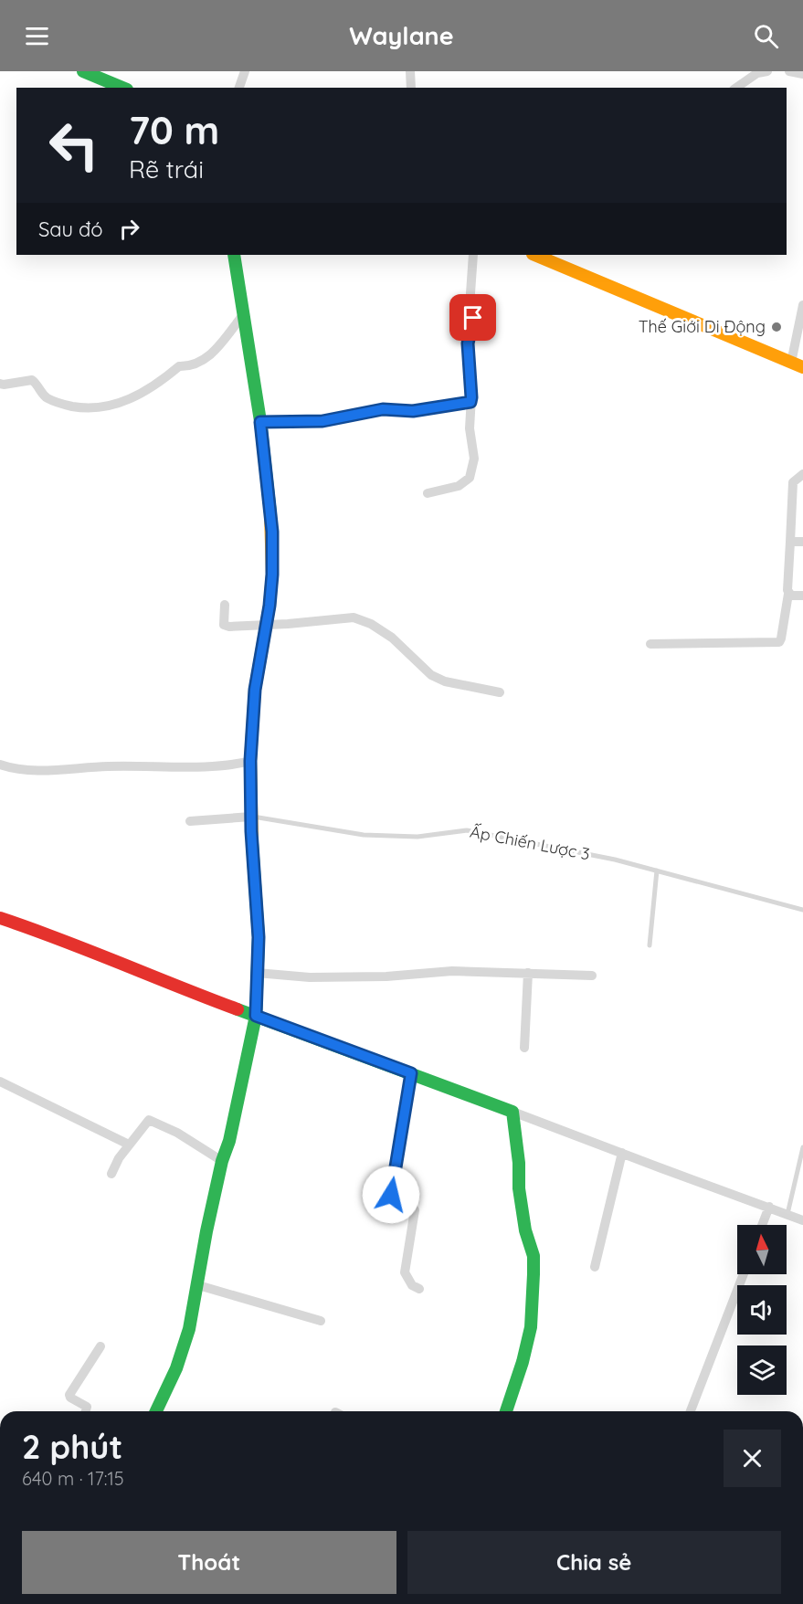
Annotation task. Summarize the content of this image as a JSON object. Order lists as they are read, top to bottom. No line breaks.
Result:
{"streets":{"lane":["Ấp Chiến Lược 3"]},"places":["Thế Giới Di Động"],"north":"top","page":{"header":"Waylane","turn":["70 m","Rẽ trái"],"then":"Sau đó","heading":["2 phút","640 m · 17:15"],"buttons":["Thoát","Chia sẻ"]}}
